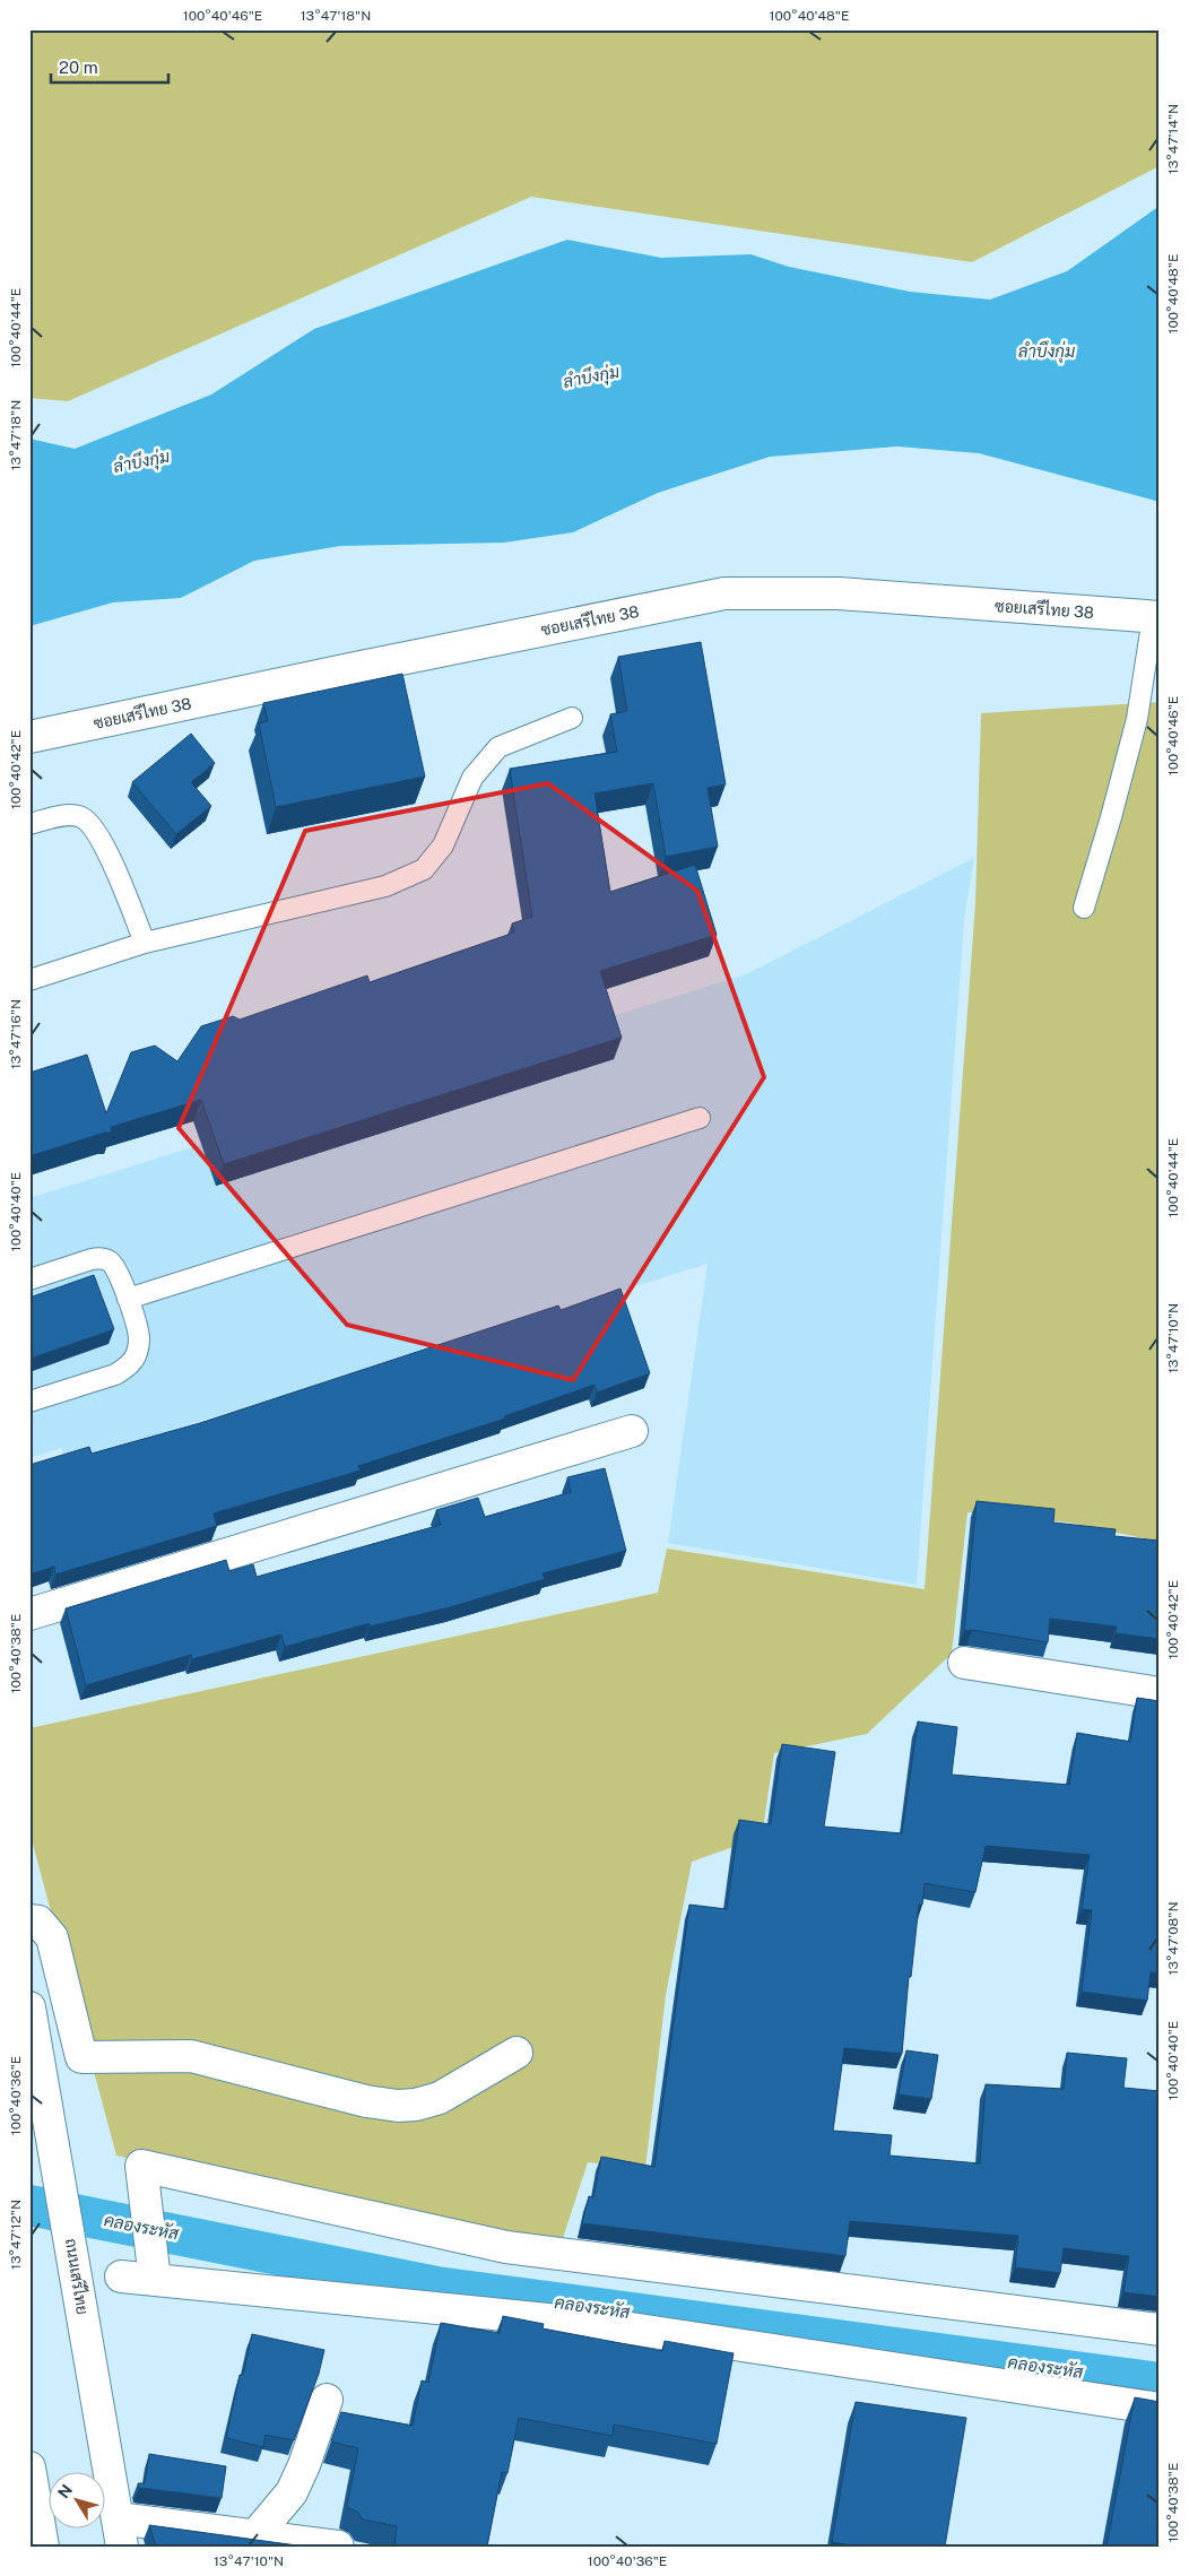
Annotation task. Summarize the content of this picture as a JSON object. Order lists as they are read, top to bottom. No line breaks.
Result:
{"streets":{"street":["ซอยเสรีไทย 38","ถนนเสรีไทย"]},"water":["ลำบึงกุ่ม","คลองระหัส"],"scale_bar":"20 m","north":"top left","coordinates":["100°40'46\"E","13°47'18\"N","100°40'48\"E","13°47'14\"N","100°40'44\"E","100°40'42\"E","13°47'16\"N","100°40'40\"E","13°47'10\"N","100°40'38\"E","13°47'08\"N","100°40'36\"E","13°47'12\"N"]}
